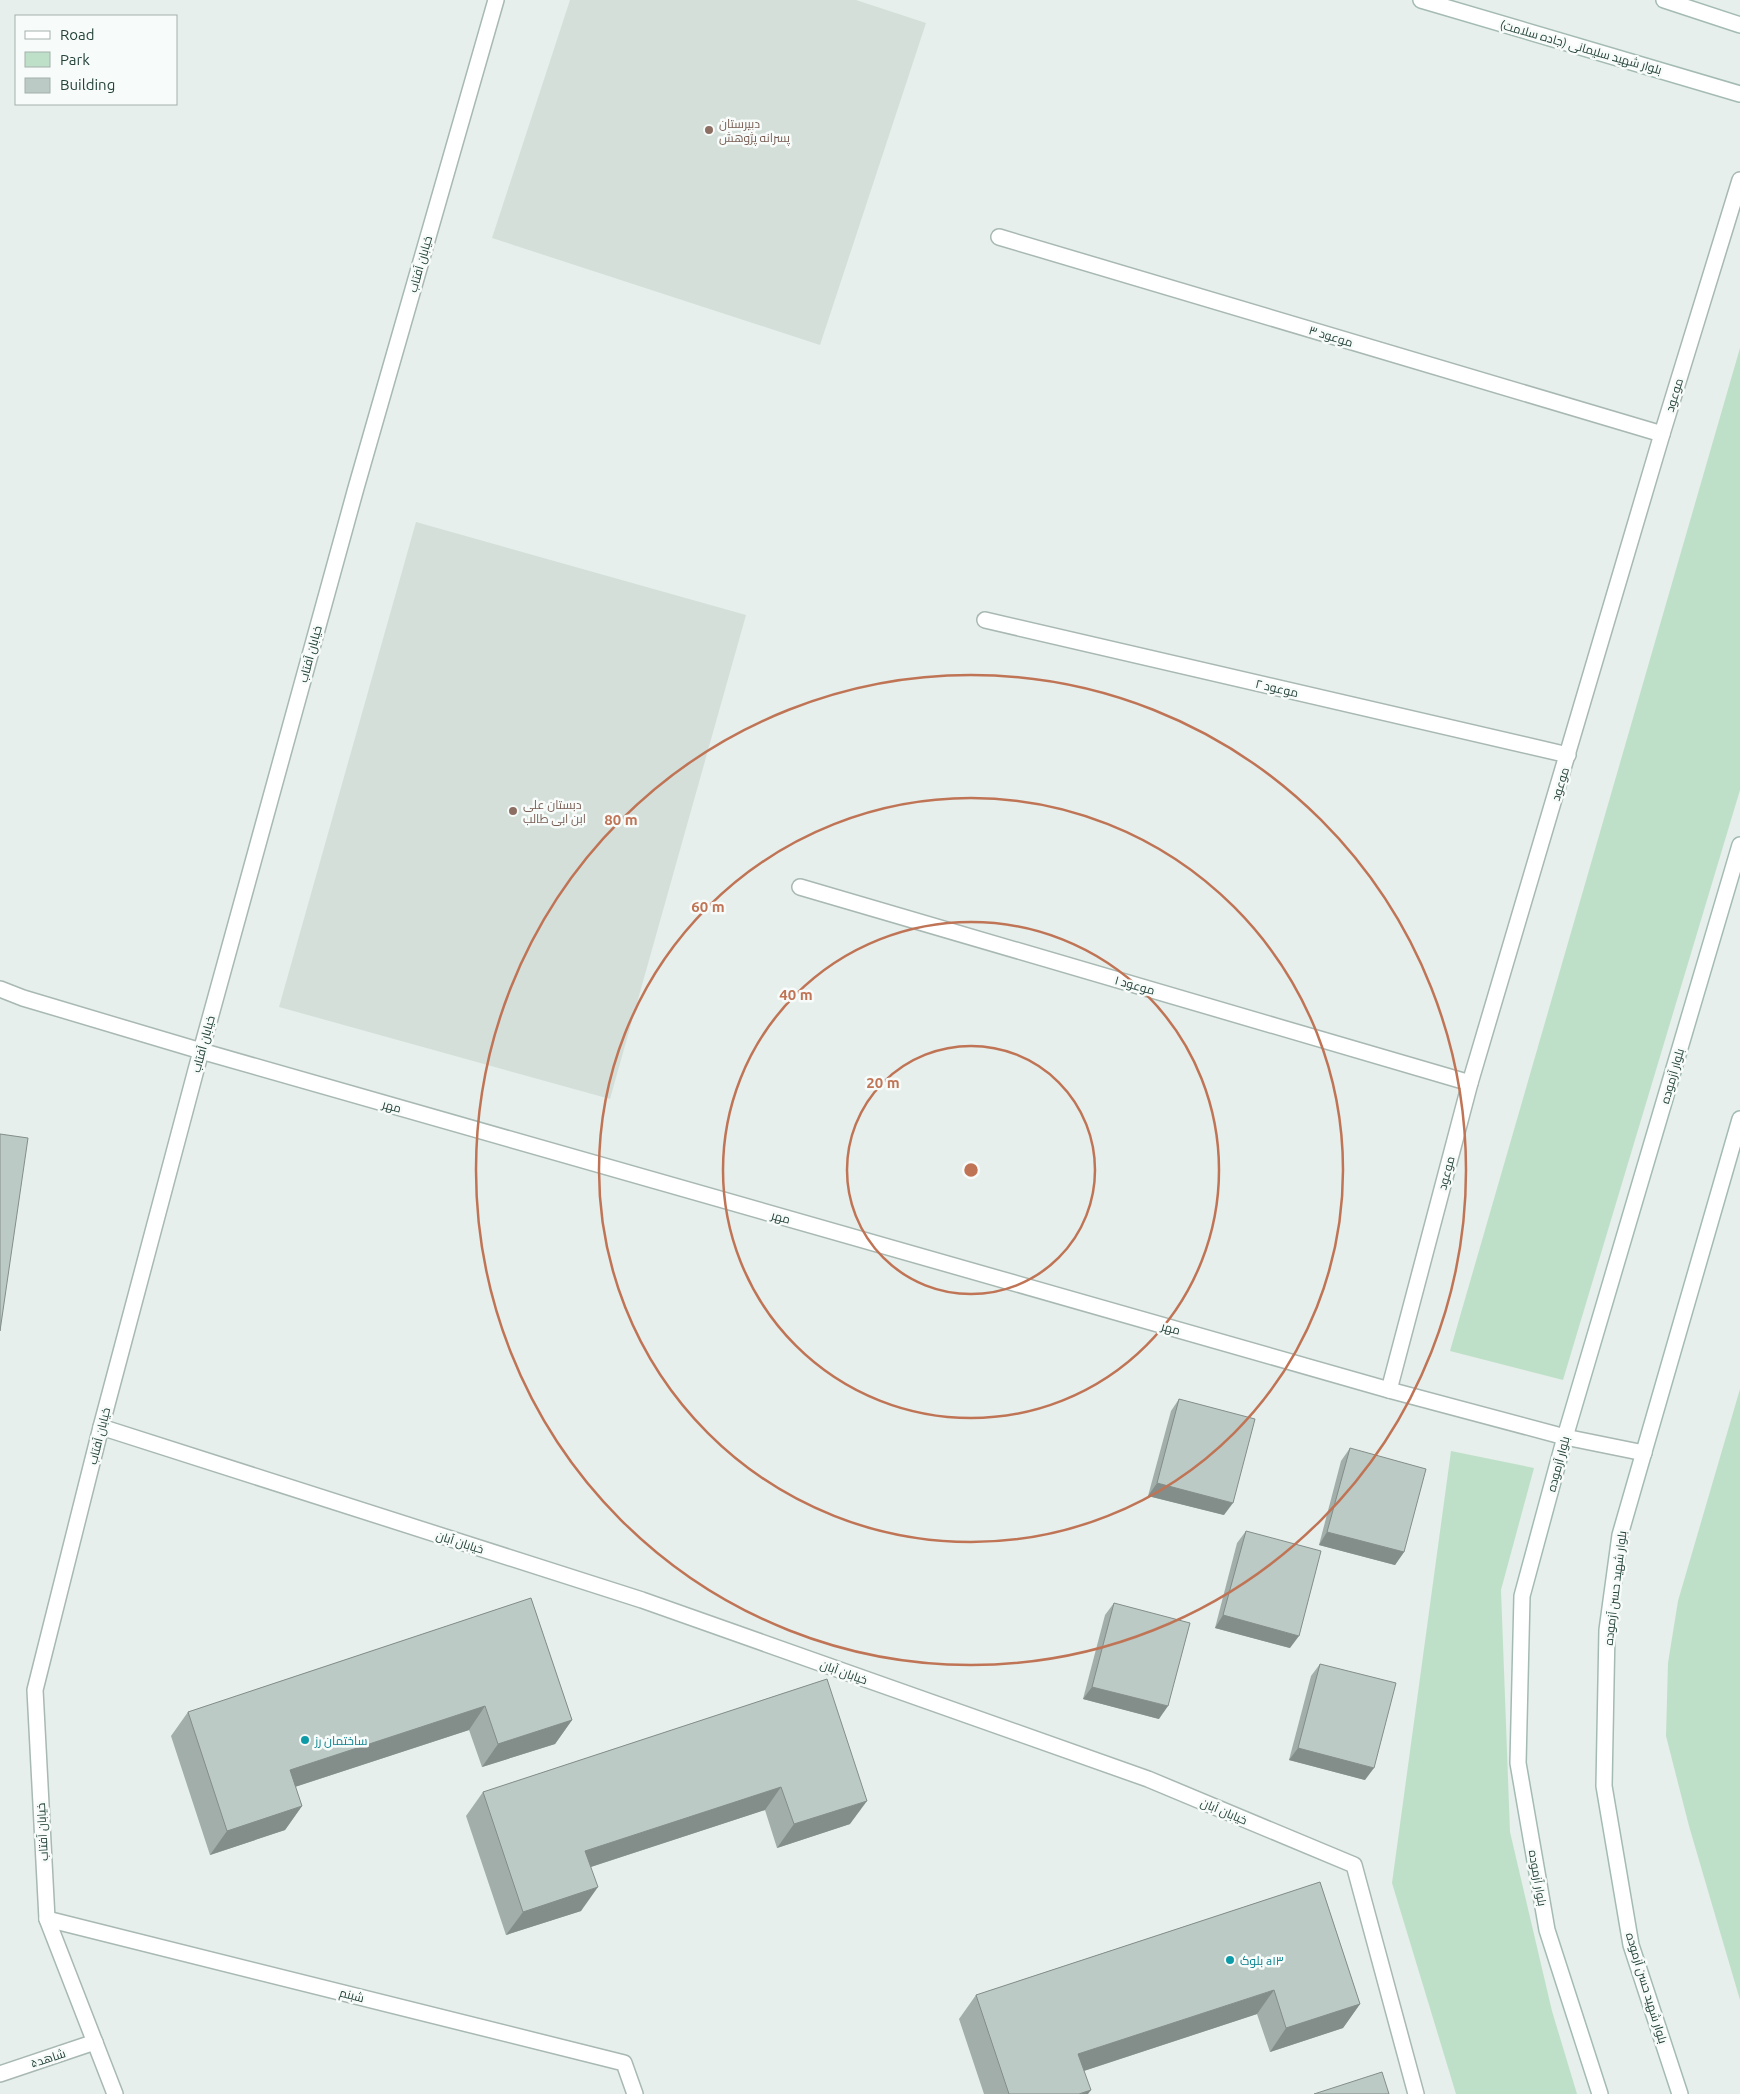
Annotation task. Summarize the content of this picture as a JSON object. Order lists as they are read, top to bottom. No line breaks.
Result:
{"streets":{"street":["بلوار شهید سلیمانی (جاده سلامت)","خیابان آفتاب","موعود ۳","موعود","موعود ۲","موعود ۱","بلوار آزموده","مهر","خیابان آبان","بلوار شهید حسن آزموده","شبنم","شاهد۵"]},"crossings":[["خیابان آفتاب","مهر"],["خیابان آفتاب","خیابان آبان"],["خیابان آفتاب","شبنم"],["خیابان آفتاب","شاهد۵"],["موعود ۳","موعود"],["موعود","موعود ۲"],["موعود","موعود ۱"],["موعود","مهر"],["بلوار آزموده","مهر"],["مهر","بلوار شهید حسن آزموده"]],"places":["دبیرستان پسرانه پژوهش","دبستان علی ابن ابی طالب","ساختمان رز","بلوک a۱۳"],"legend":["Road","Park","Building"],"rings":["80 m","60 m","40 m","20 m"]}
